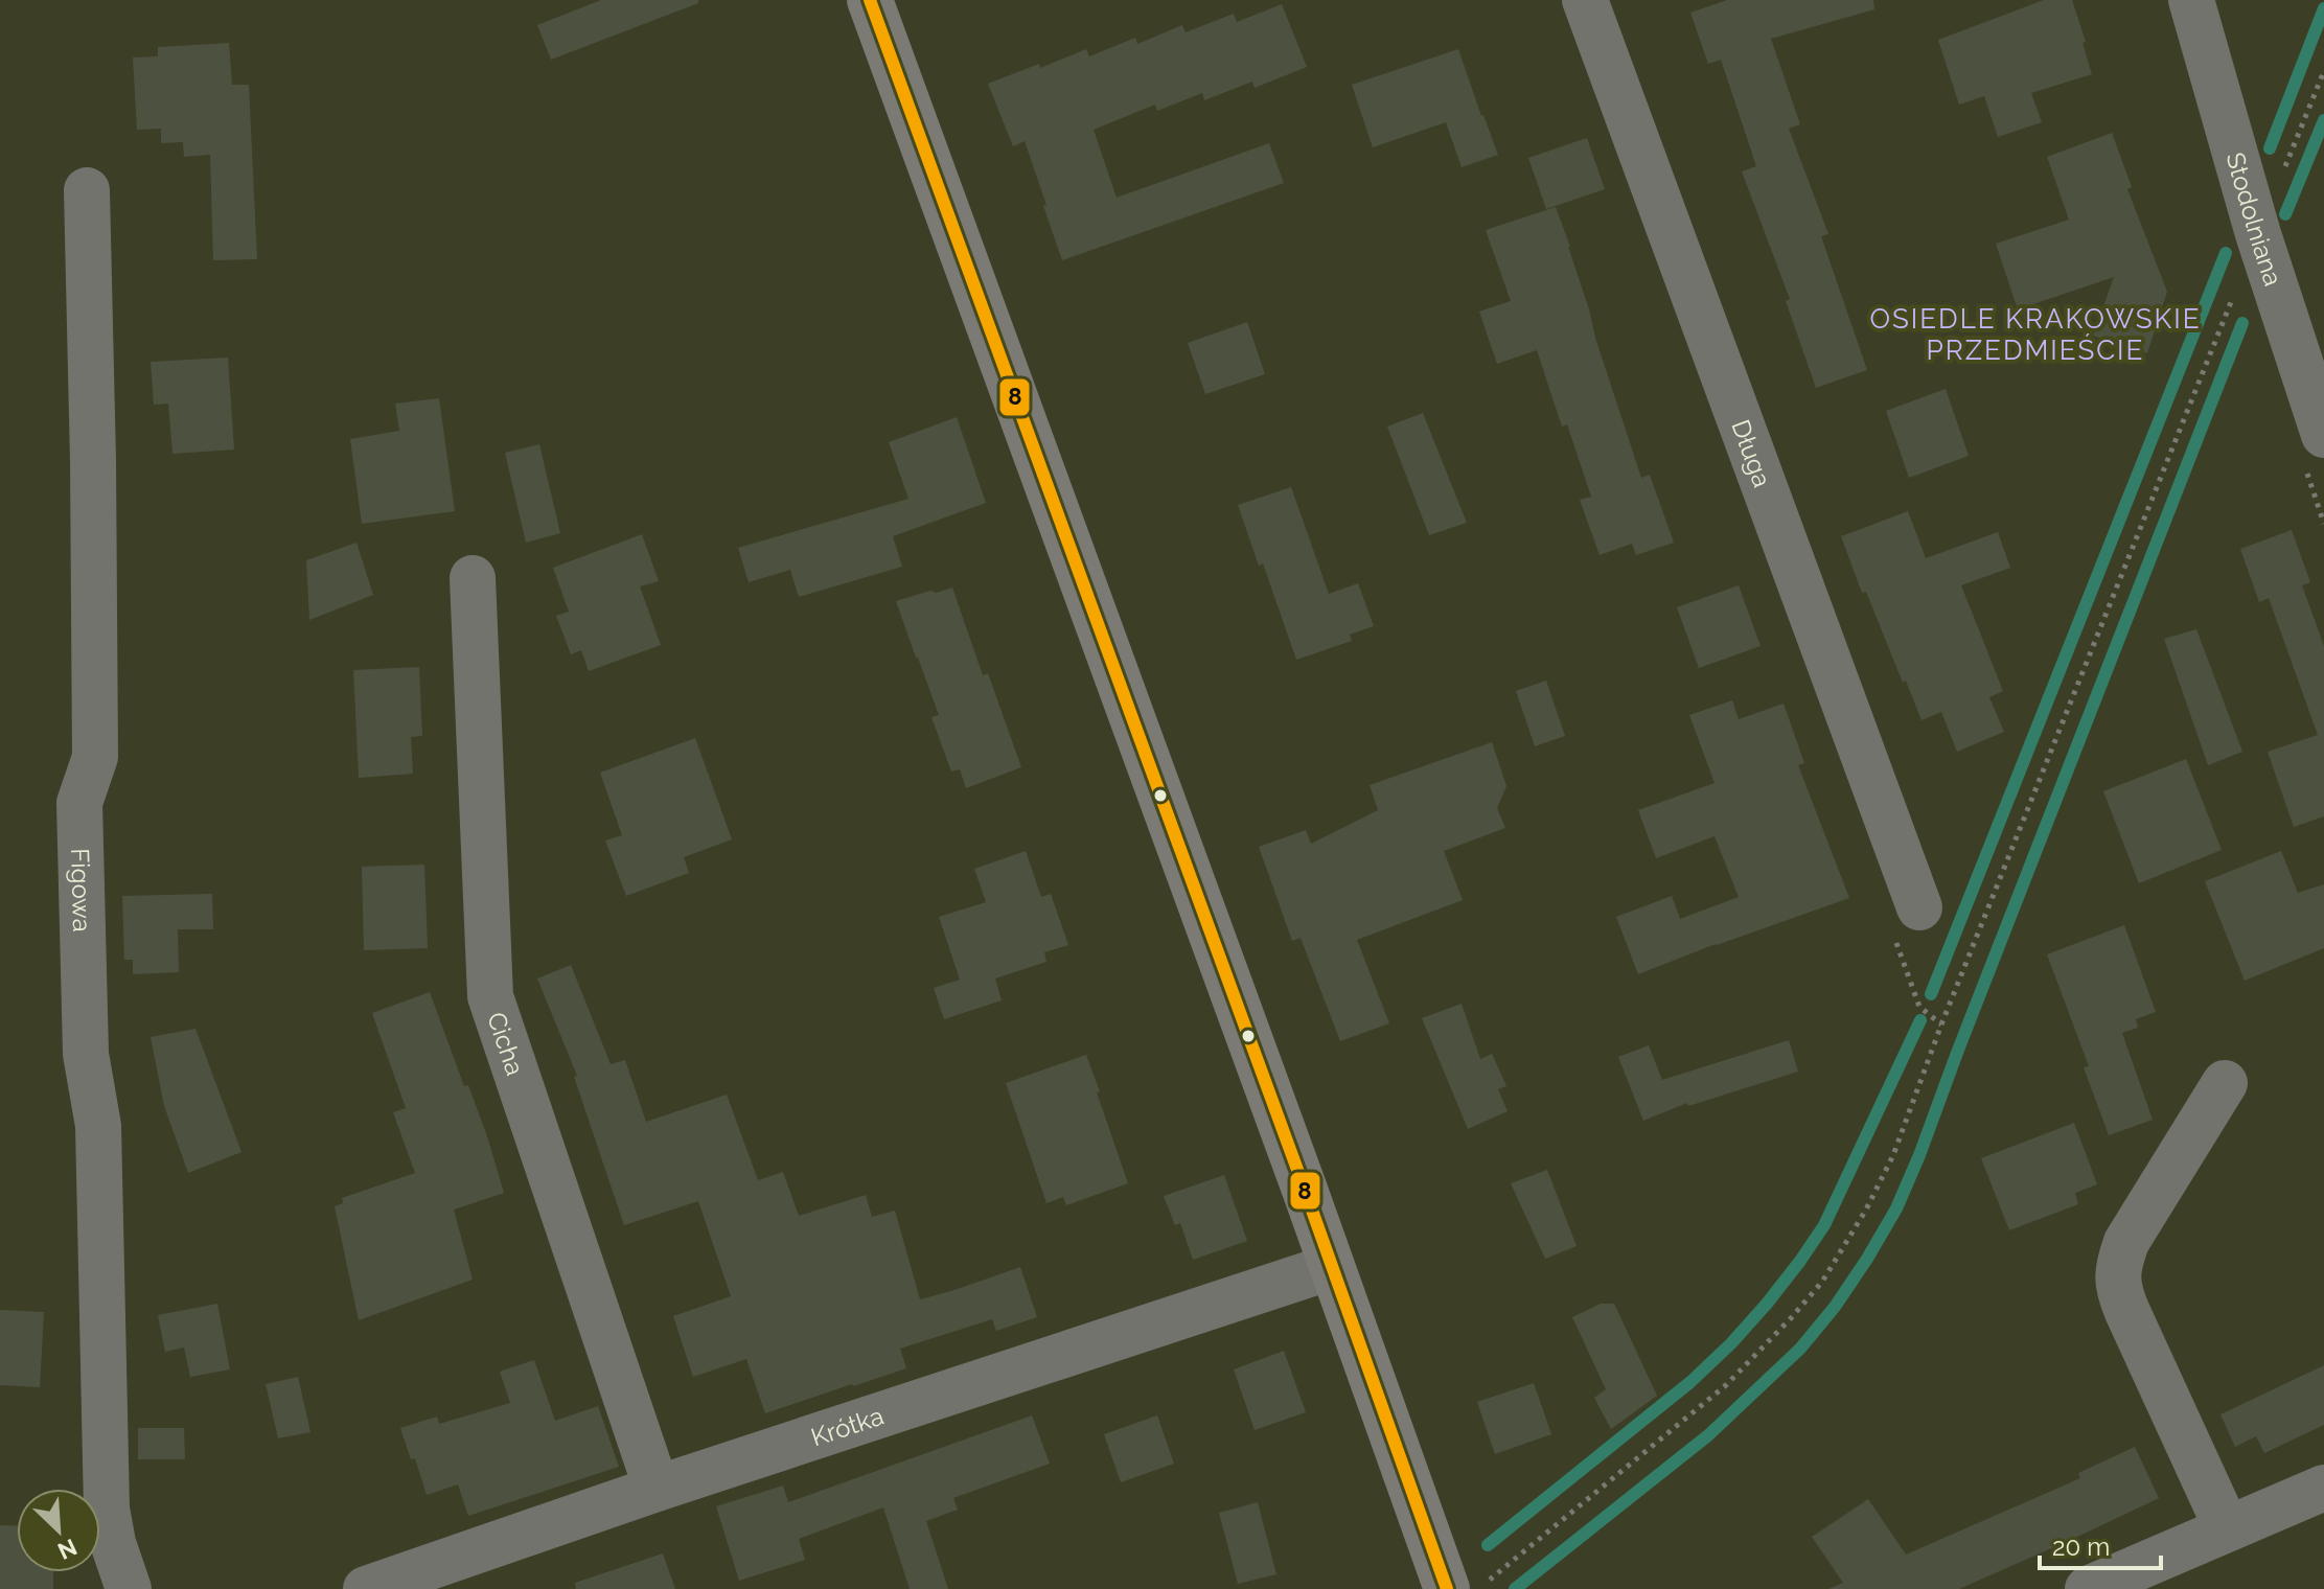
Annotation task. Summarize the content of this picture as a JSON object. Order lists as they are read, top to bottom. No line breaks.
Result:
{"streets":{"street":["Stodolniana","Długa","Figowa","Cicha","Krótka"]},"crossings":[["Cicha","Krótka"]],"districts":["OSIEDLE KRAKOWSKIE PRZEDMIEŚCIE"],"lines":["transit line 8"],"scale_bar":"20 m","north":"bottom right"}
